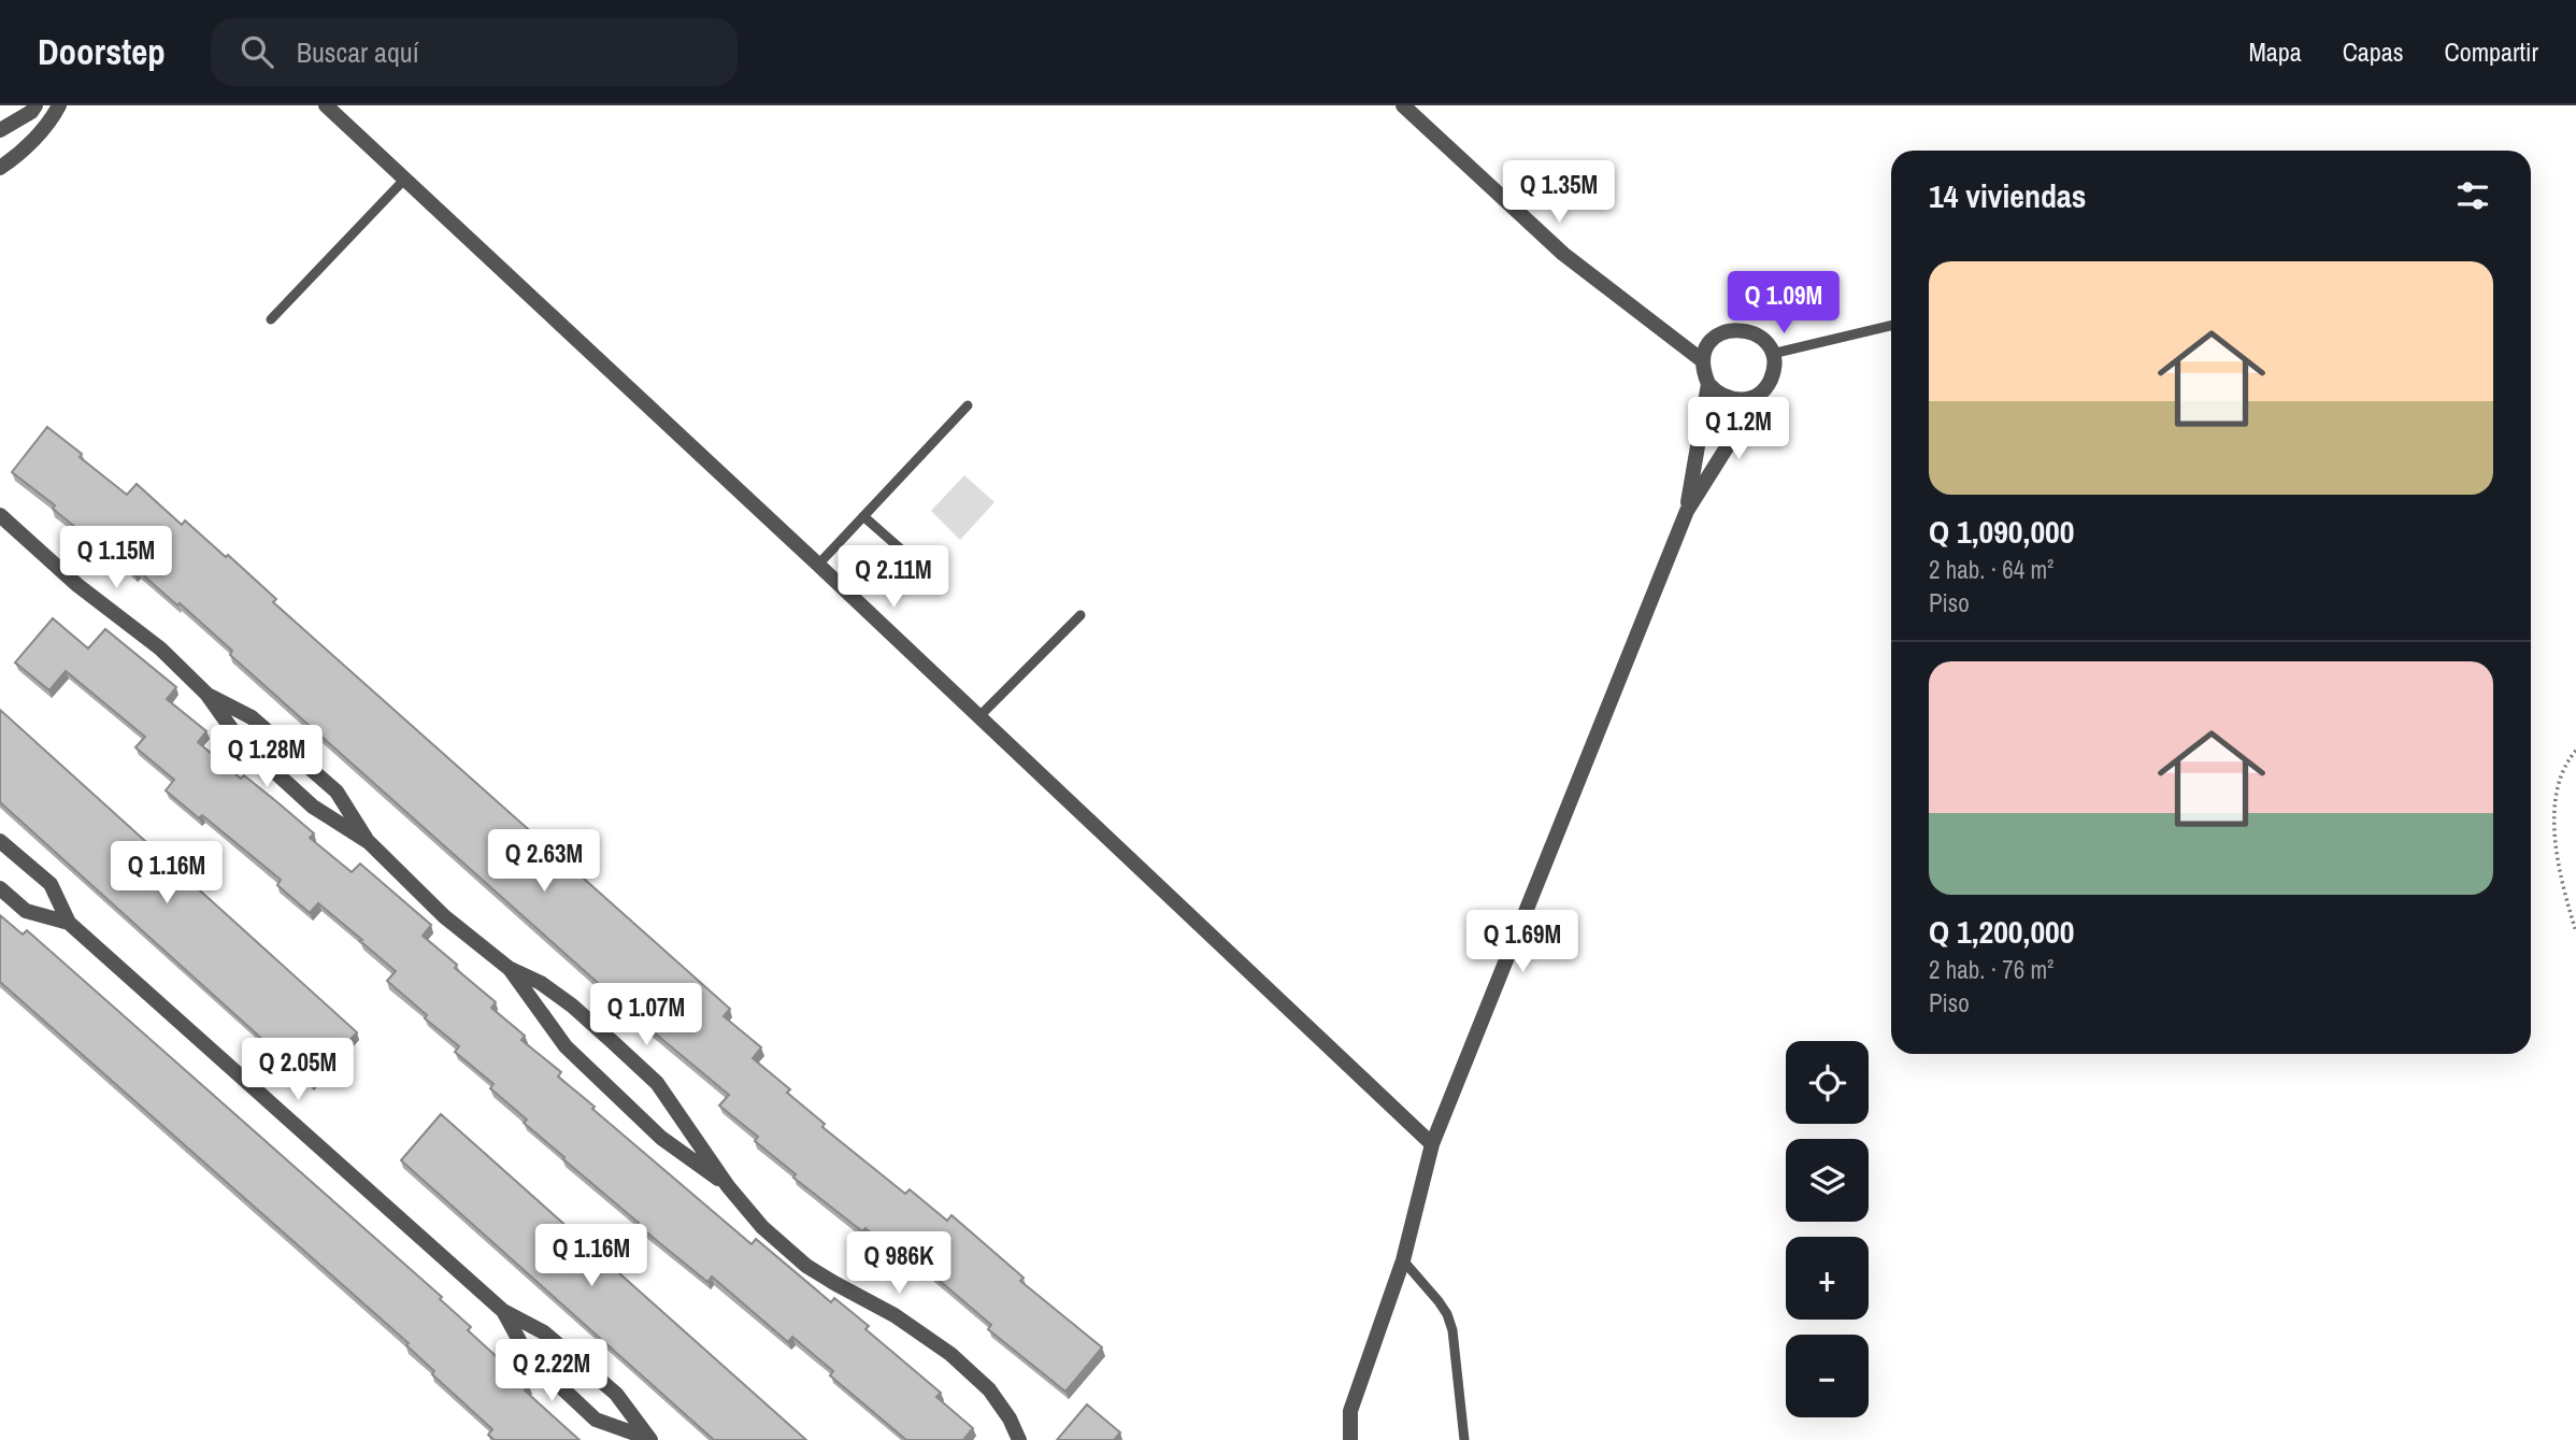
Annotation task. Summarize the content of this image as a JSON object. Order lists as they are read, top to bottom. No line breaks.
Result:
{"page":{"header":"Doorstep","search":"Buscar aquí","nav":["Mapa","Capas","Compartir"],"heading":"14 viviendas","price":["Q 1.35M","Q 1.09M","Q 1.2M","Q 1.15M","Q 2.11M","Q 1.28M","Q 2.63M","Q 1.16M","Q 1.69M","Q 1.07M","Q 2.05M","Q 1.16M","Q 986K","Q 2.22M"],"list":[{"name":"Q 1,090,000","note":"2 hab. · 64 m² · Piso"},{"name":"Q 1,200,000","note":"2 hab. · 76 m² · Piso"}],"map_buttons":["+","−"]}}
